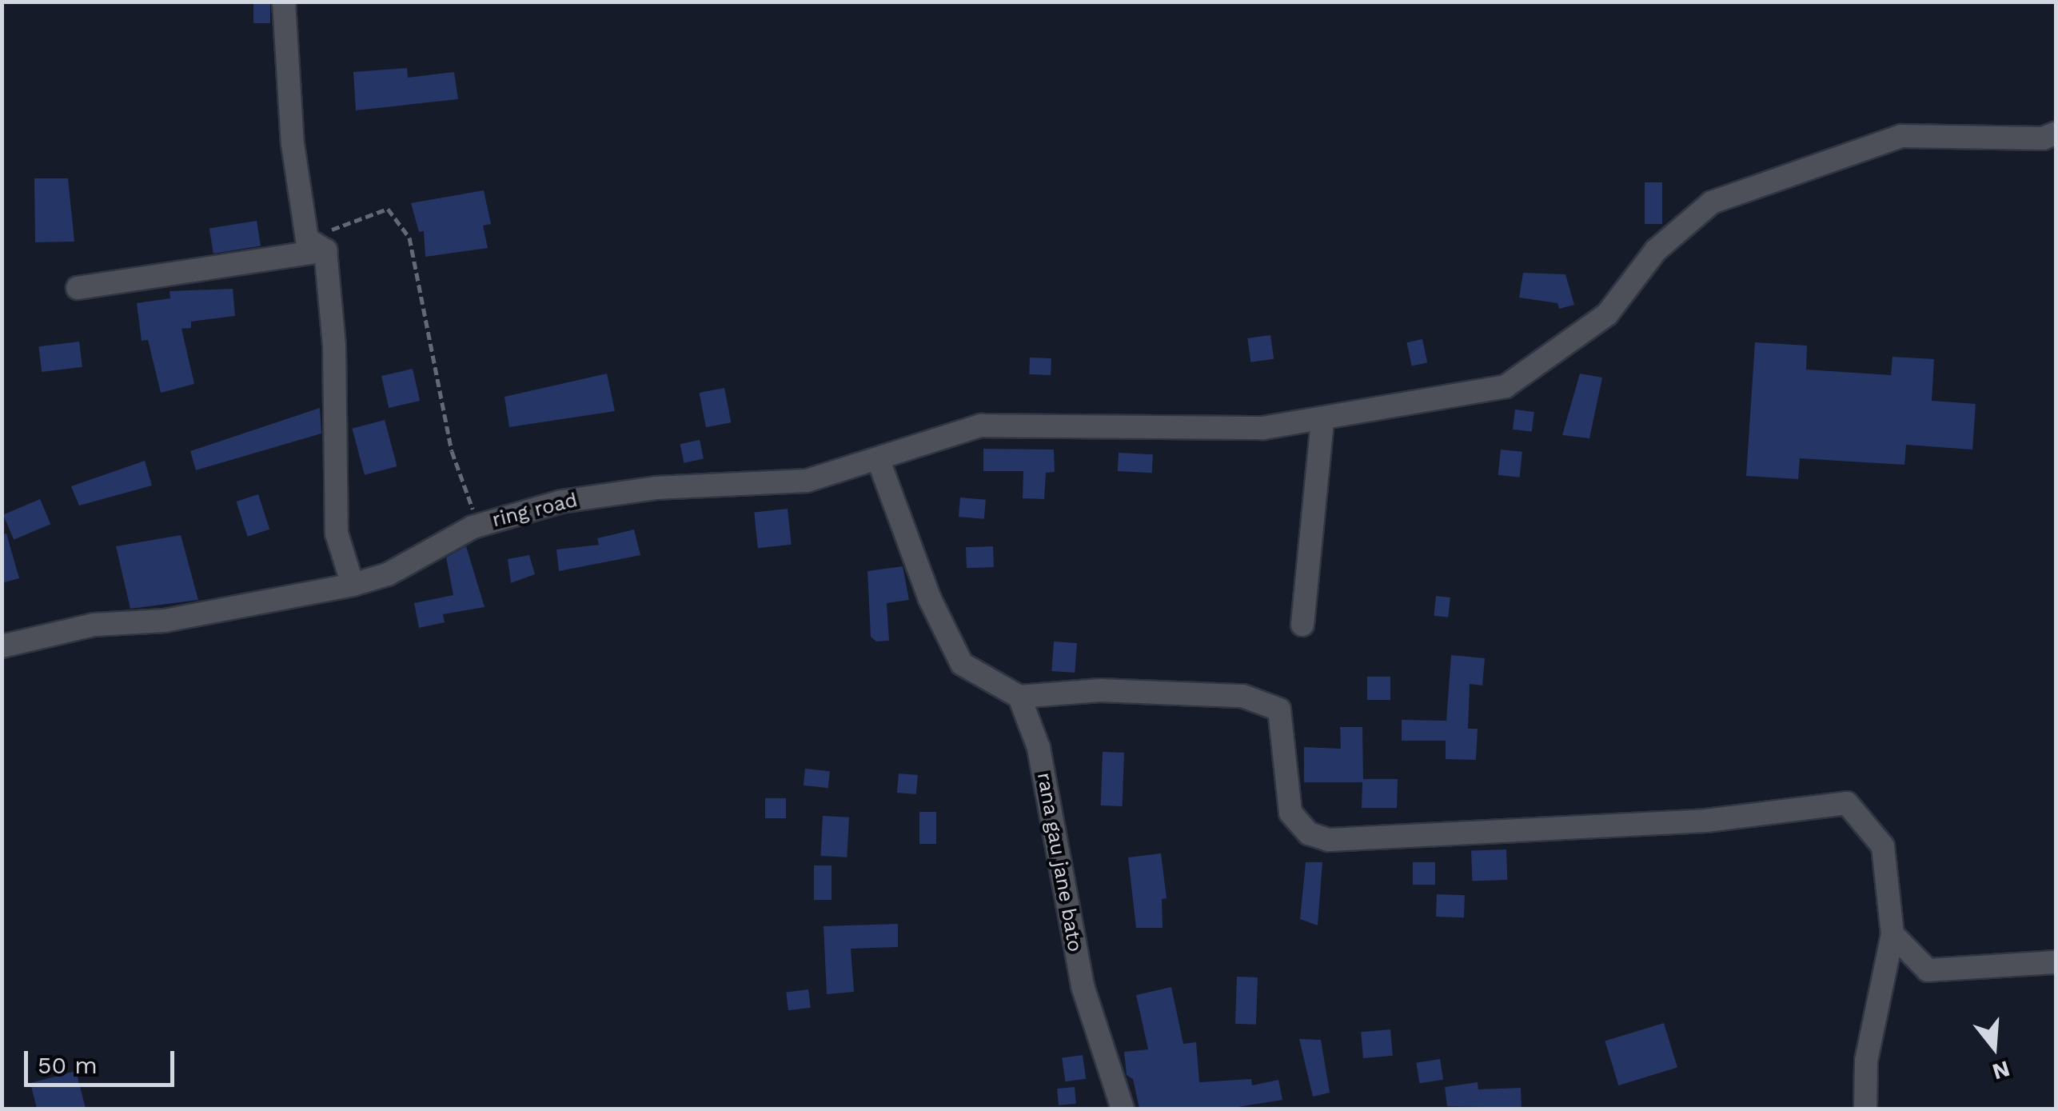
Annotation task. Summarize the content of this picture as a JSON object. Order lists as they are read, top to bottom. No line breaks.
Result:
{"streets":{"street":["ring road","rana gau jane bato"]},"scale_bar":"50 m","north":"bottom"}
